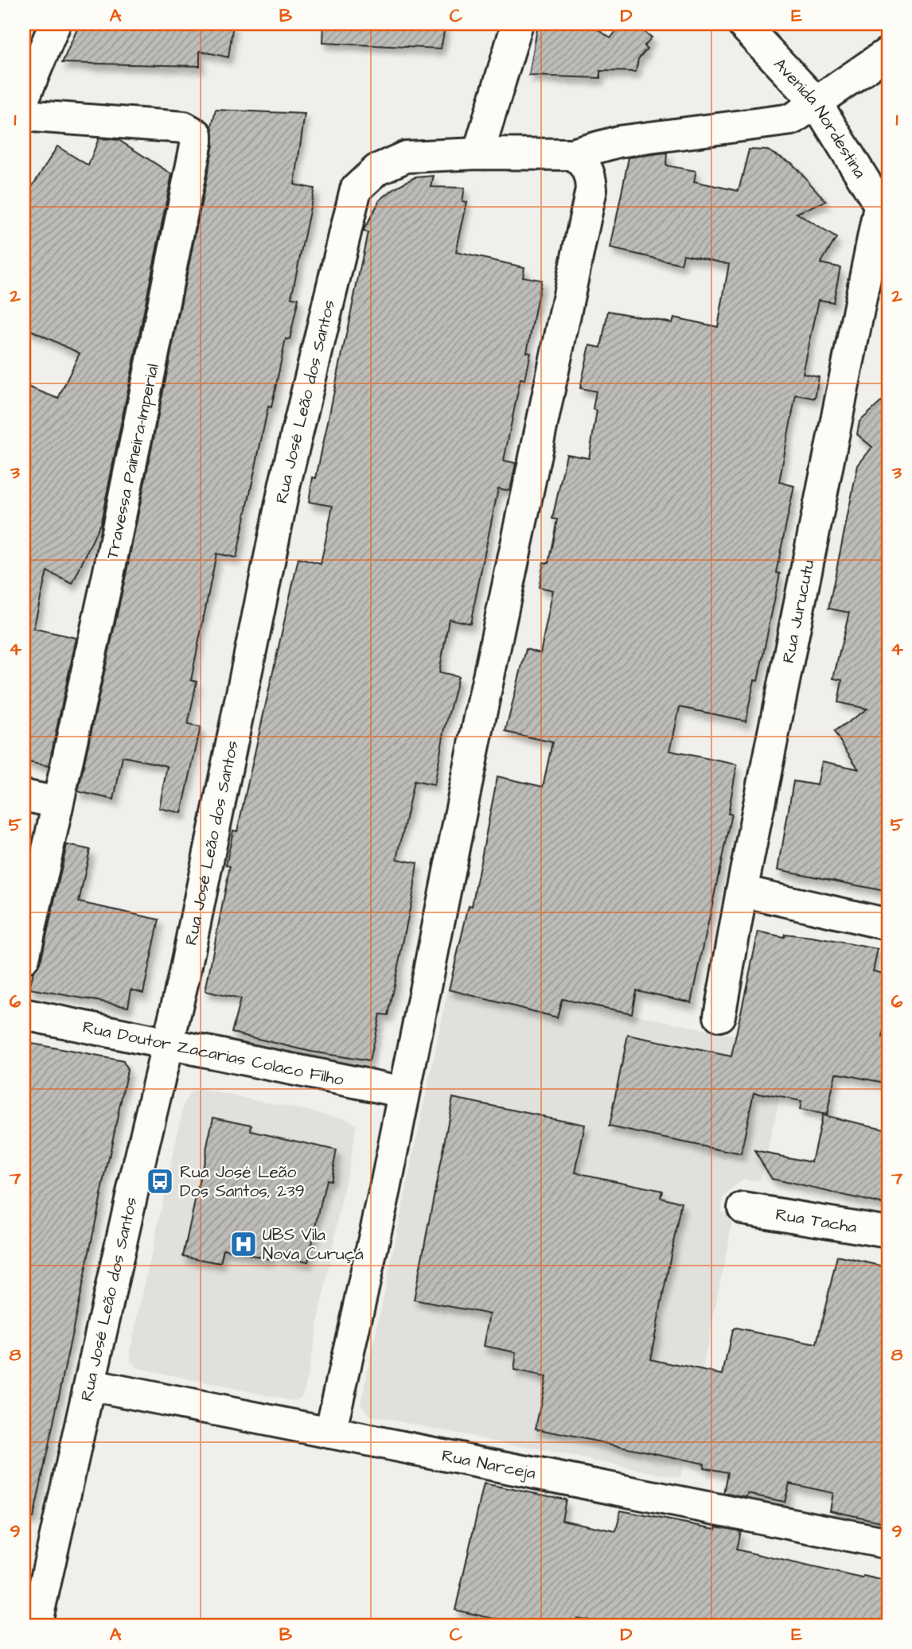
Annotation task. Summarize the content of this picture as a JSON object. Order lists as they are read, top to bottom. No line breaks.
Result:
{"streets":{"street":["Avenida Nordestina","Rua José Leão dos Santos","Travessa Paineira-Imperial","Rua Jurucutu","Rua Doutor Zacarias Colaco Filho","Rua Tacha","Rua Narceja"]},"crossings":[["Avenida Nordestina","Rua José Leão dos Santos"],["Avenida Nordestina","Rua Jurucutu"],["Rua José Leão dos Santos","Rua Doutor Zacarias Colaco Filho"],["Rua José Leão dos Santos","Rua Narceja"]],"places":{"bus stop":["Rua José Leão Dos Santos, 239"],"hospital":["UBS Vila Nova Curuçá"]},"grid":{"columns":["A","B","C","D","E"],"rows":["1","2","3","4","5","6","7","8","9"]}}
